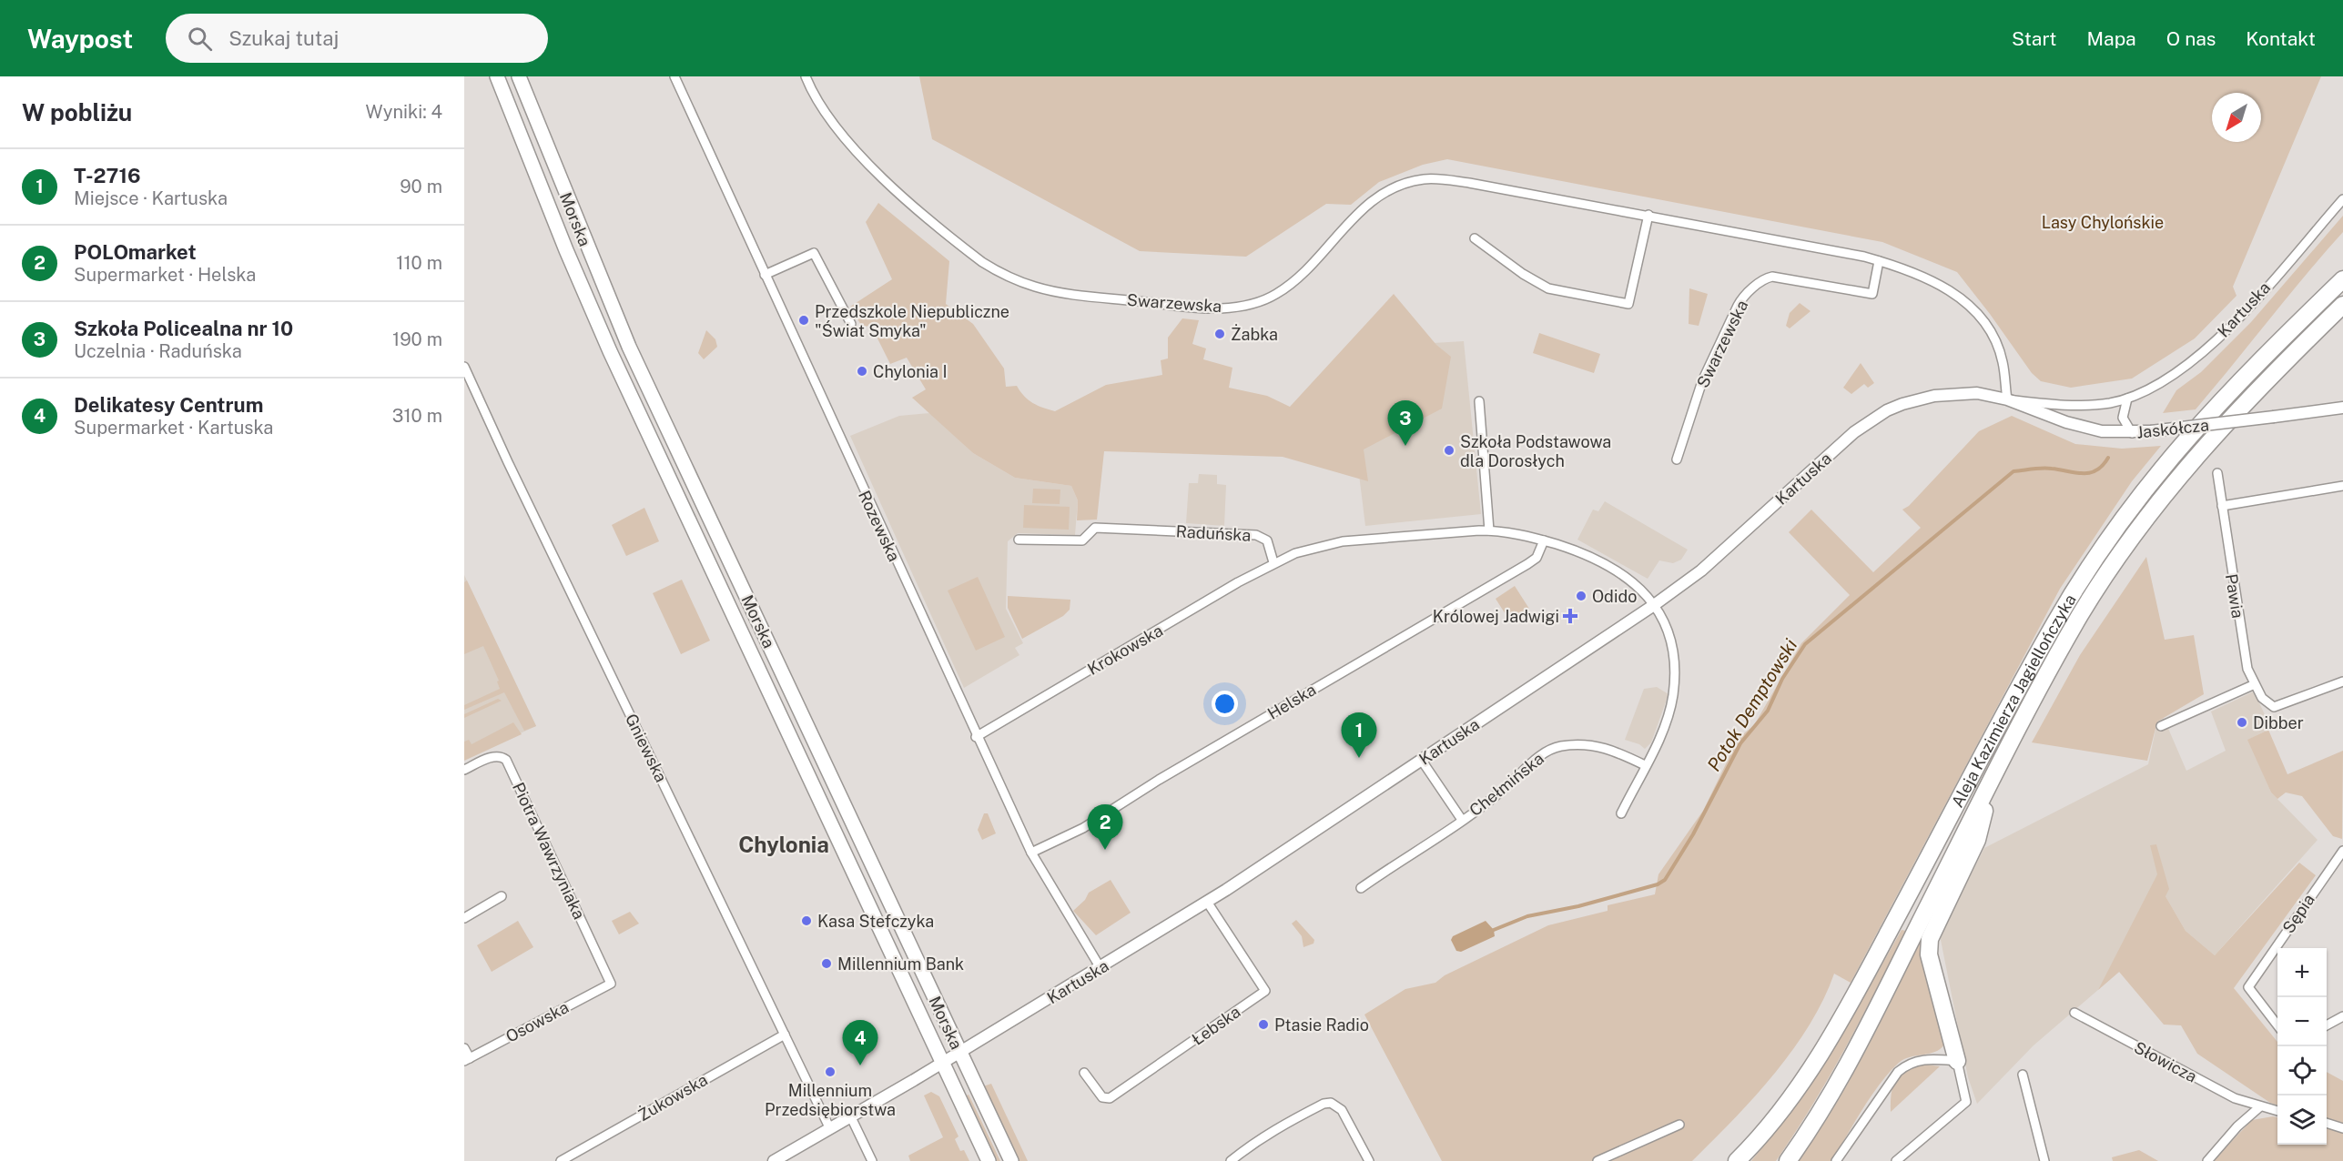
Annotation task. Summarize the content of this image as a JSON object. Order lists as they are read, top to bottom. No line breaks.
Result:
{"streets":{"highway":["Aleja Kazimierza Jagiellończyka"],"main road":["Morska"],"street":["Swarzewska","Kartuska","Jaskółcza","Rozewska","Raduńska","Pawia","Krokowska","Helska","Gniewska","Chełmińska","Piotra Wawrzyniaka","Sępia","Osowska","Łebska","Słowicza","Żukowska"]},"crossings":[["Morska","Kartuska"],["Swarzewska","Kartuska"],["Swarzewska","Jaskółcza"],["Kartuska","Jaskółcza"],["Kartuska","Rozewska"],["Kartuska","Gniewska"],["Kartuska","Chełmińska"],["Kartuska","Łebska"],["Rozewska","Krokowska"],["Rozewska","Helska"],["Raduńska","Krokowska"],["Gniewska","Żukowska"],["Piotra Wawrzyniaka","Osowska"]],"districts":["Chylonia"],"water":["Potok Demptowski"],"parks":["Lasy Chylońskie"],"places":{"other":["Przedszkole Niepubliczne \"Świat Smyka\"","Żabka","Chylonia I","Szkoła Podstawowa dla Dorosłych","Odido","Dibber","Kasa Stefczyka","Millennium Bank","Ptasie Radio","Millennium Przedsiębiorstwa"],"health":["Królowej Jadwigi"]},"north":"bottom left","page":{"header":"Waypost","search":"Szukaj tutaj","nav":["Start","Mapa","O nas","Kontakt"],"heading":["W pobliżu","Wyniki: 4"],"list":[{"mark":"1","name":"T-2716","note":"Miejsce · Kartuska","value":"90 m"},{"mark":"2","name":"POLOmarket","note":"Supermarket · Helska","value":"110 m"},{"mark":"3","name":"Szkoła Policealna nr 10","note":"Uczelnia · Raduńska","value":"190 m"},{"mark":"4","name":"Delikatesy Centrum","note":"Supermarket · Kartuska","value":"310 m"}],"pins":["3","1","2","4"],"map_buttons":["+","−"]}}
